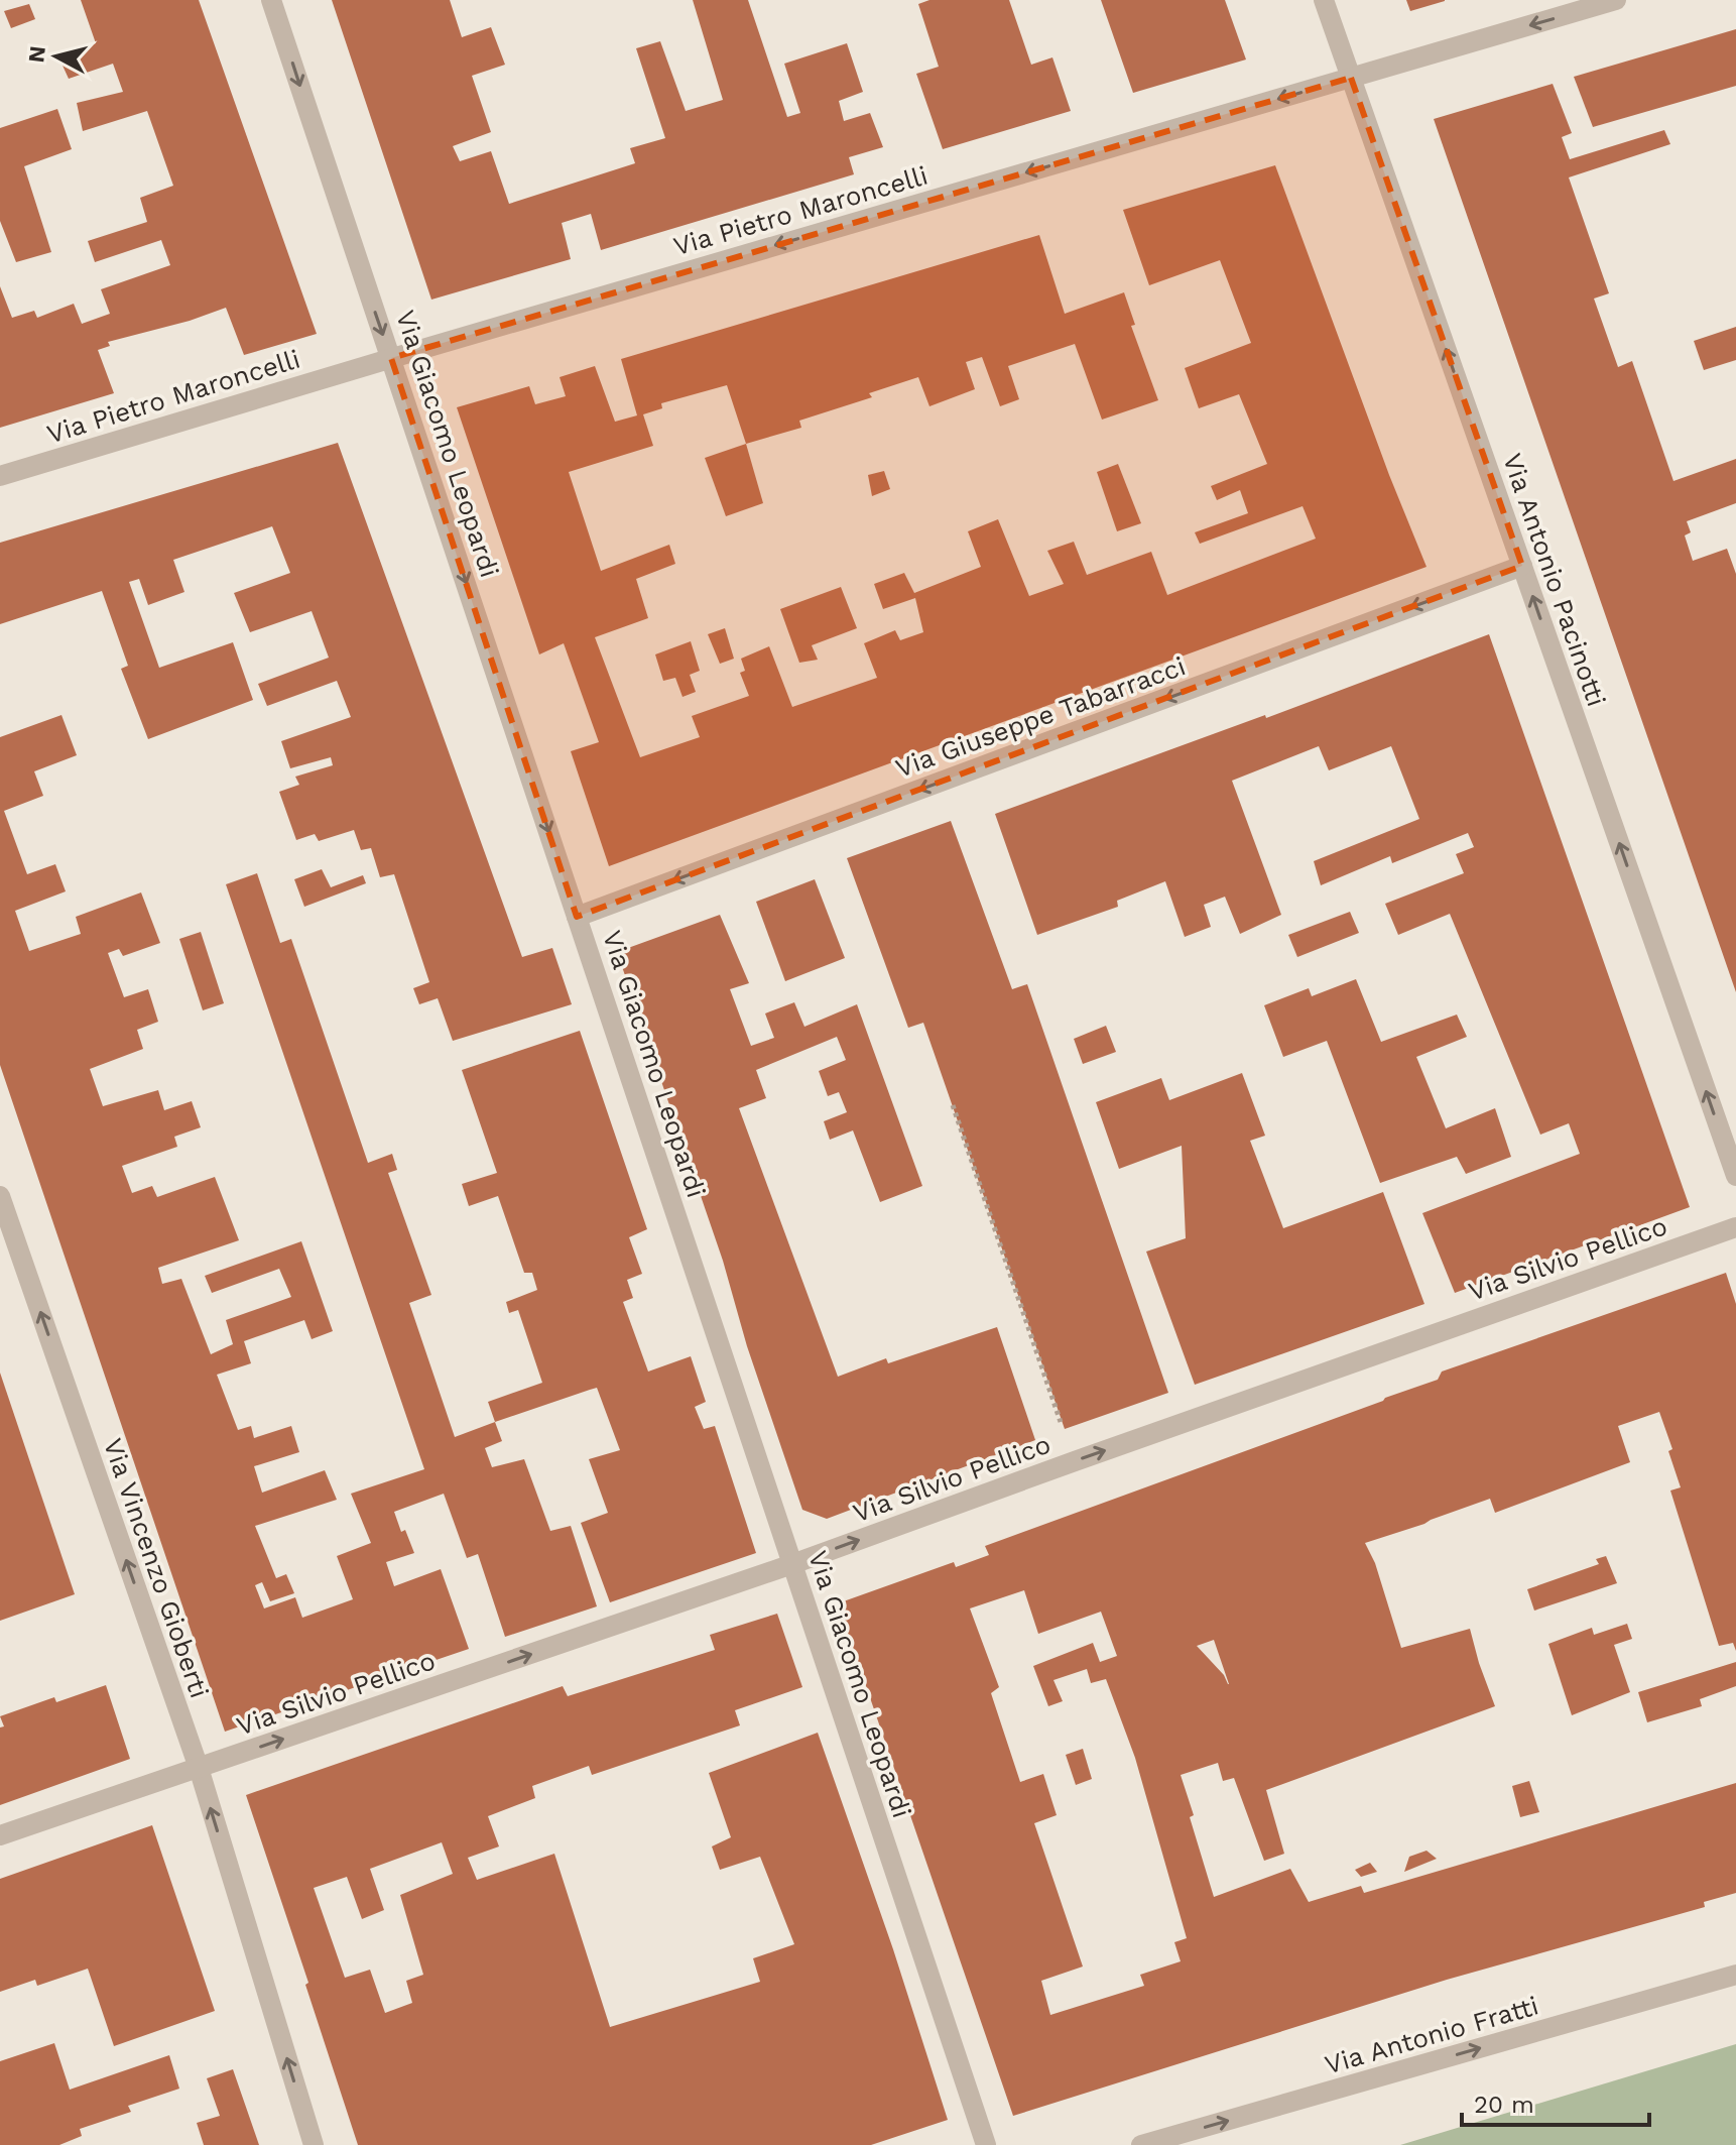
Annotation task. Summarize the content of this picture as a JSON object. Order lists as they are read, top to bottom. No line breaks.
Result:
{"streets":{"street":["Via Pietro Maroncelli","Via Giacomo Leopardi","Via Antonio Pacinotti","Via Giuseppe Tabarracci","Via Silvio Pellico","Via Vincenzo Gioberti","Via Antonio Fratti"]},"crossings":[["Via Pietro Maroncelli","Via Giacomo Leopardi"],["Via Pietro Maroncelli","Via Antonio Pacinotti"],["Via Giacomo Leopardi","Via Giuseppe Tabarracci"],["Via Giacomo Leopardi","Via Silvio Pellico"],["Via Antonio Pacinotti","Via Giuseppe Tabarracci"],["Via Silvio Pellico","Via Vincenzo Gioberti"]],"one_way":["Via Pietro Maroncelli","Via Giacomo Leopardi","Via Antonio Pacinotti","Via Giuseppe Tabarracci","Via Silvio Pellico","Via Vincenzo Gioberti","Via Antonio Fratti"],"scale_bar":"20 m","north":"left"}
